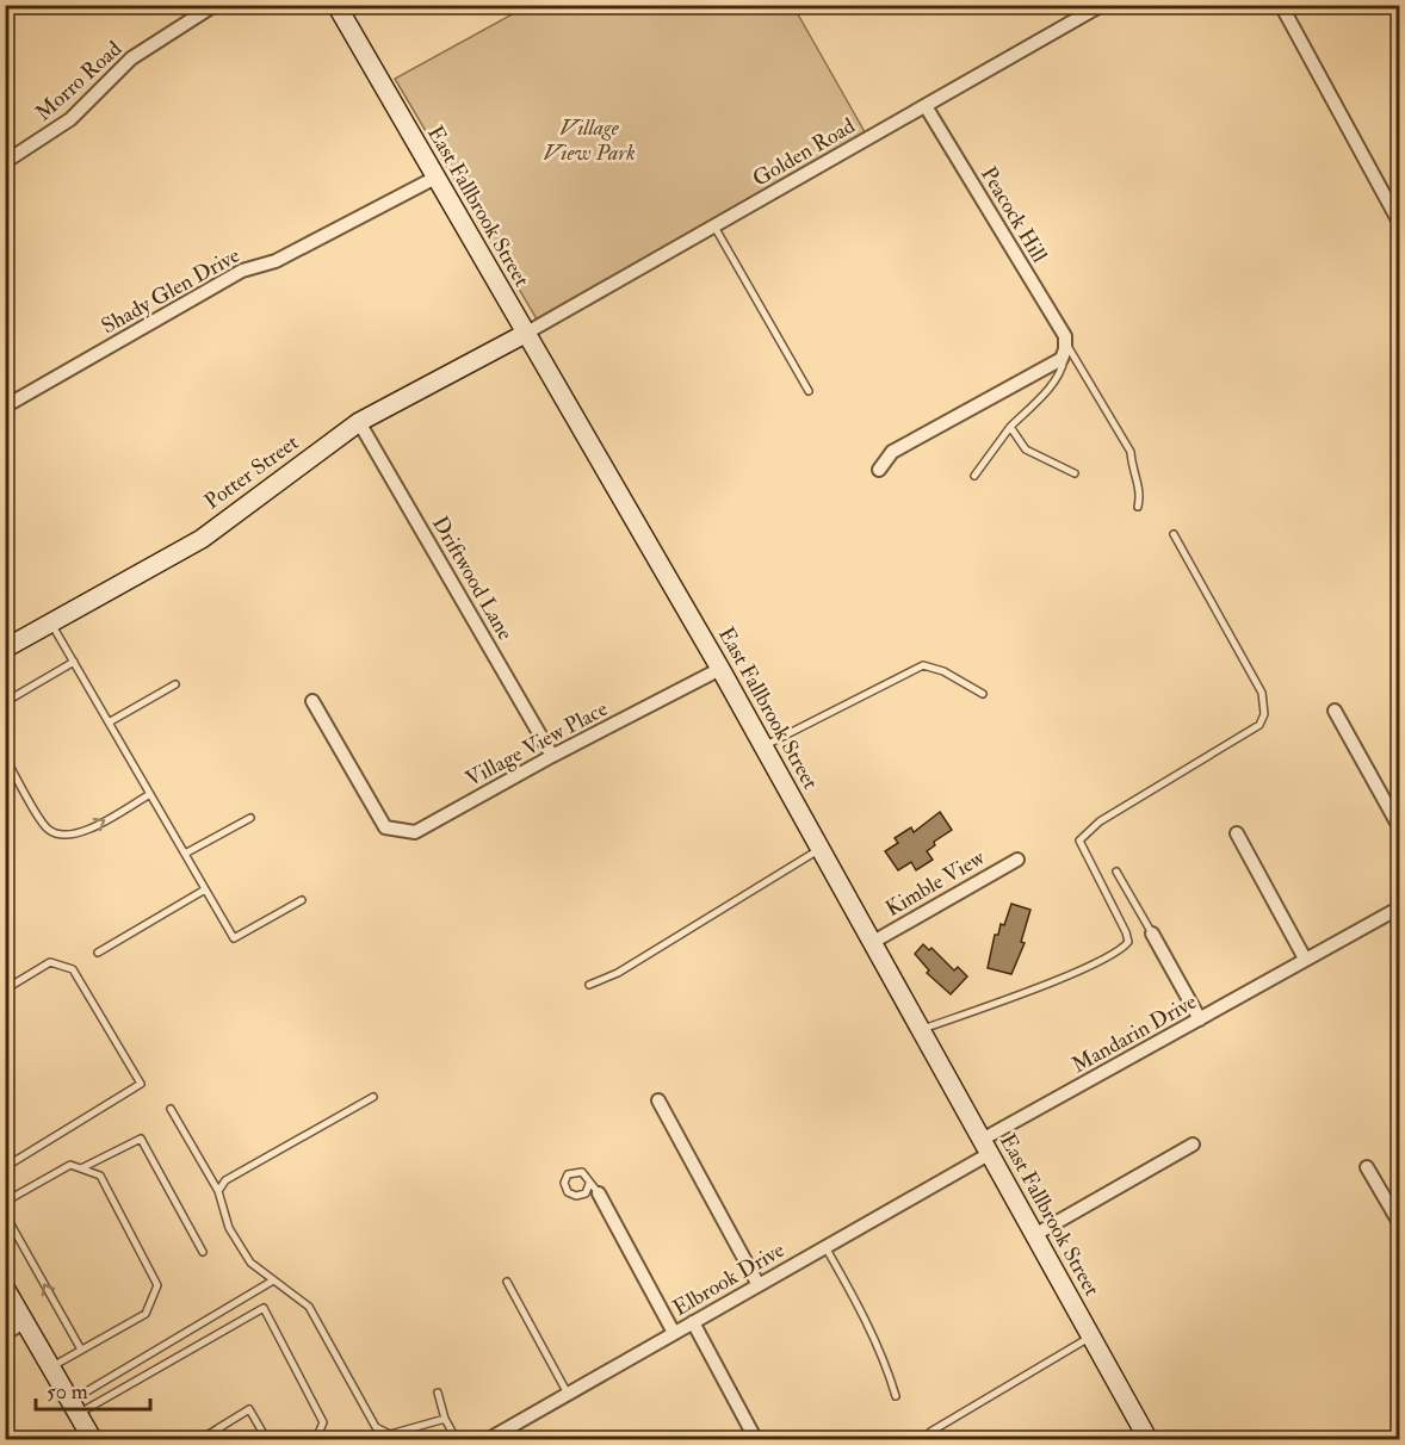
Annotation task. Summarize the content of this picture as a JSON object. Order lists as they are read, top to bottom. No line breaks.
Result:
{"streets":{"main road":["East Fallbrook Street","Potter Street"],"street":["Morro Road","Golden Road","Peacock Hill","Shady Glen Drive","Driftwood Lane","Village View Place","Kimble View","Mandarin Drive","Elbrook Drive"]},"crossings":[["Golden Road","East Fallbrook Street"],["Golden Road","Peacock Hill"],["Golden Road","Potter Street"],["East Fallbrook Street","Shady Glen Drive"],["East Fallbrook Street","Potter Street"],["East Fallbrook Street","Village View Place"],["East Fallbrook Street","Kimble View"],["East Fallbrook Street","Mandarin Drive"],["East Fallbrook Street","Elbrook Drive"],["Potter Street","Driftwood Lane"],["Driftwood Lane","Village View Place"],["Mandarin Drive","Elbrook Drive"]],"parks":["Village View Park"],"scale_bar":"50 m"}
